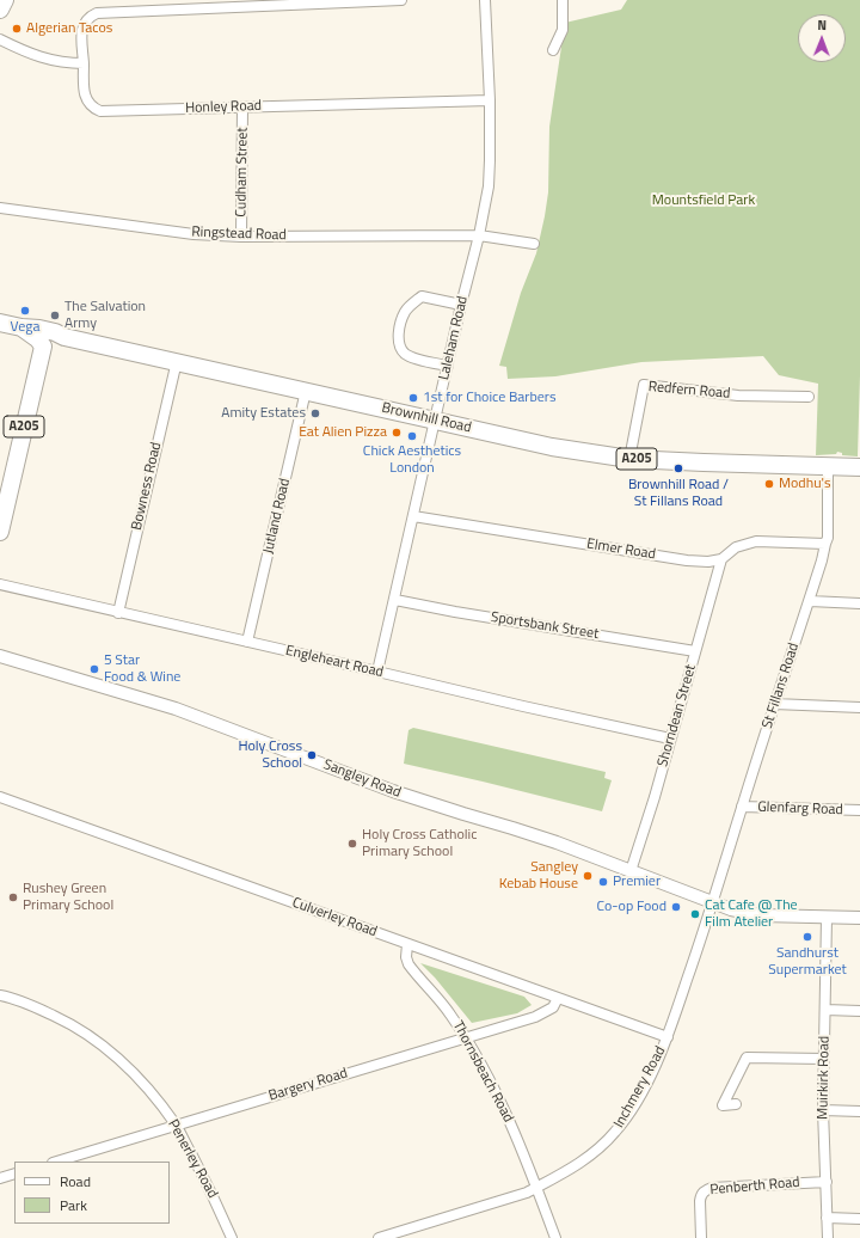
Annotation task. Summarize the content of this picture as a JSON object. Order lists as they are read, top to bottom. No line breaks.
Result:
{"streets":{"highway":["Brownhill Road","A205"],"street":["Honley Road","Cudham Street","Ringstead Road","Laleham Road","Redfern Road","Bowness Road","Jutland Road","Elmer Road","Sportsbank Street","Engleheart Road","St Fillans Road","Shorndean Street","Sangley Road","Glenfarg Road","Culverley Road","Thornsbeach Road","Muirkirk Road","Bargery Road","Inchmery Road","Penerley Road","Penberth Road"]},"crossings":[["Honley Road","Cudham Street"],["Honley Road","Laleham Road"],["Cudham Street","Ringstead Road"],["Ringstead Road","Laleham Road"],["Laleham Road","Brownhill Road"],["Laleham Road","Elmer Road"],["Laleham Road","Sportsbank Street"],["Laleham Road","Engleheart Road"],["Redfern Road","Brownhill Road"],["Brownhill Road","A205"],["Brownhill Road","Bowness Road"],["Brownhill Road","Jutland Road"],["Brownhill Road","St Fillans Road"],["Bowness Road","Engleheart Road"],["Jutland Road","Engleheart Road"],["Elmer Road","Shorndean Street"],["Sportsbank Street","Shorndean Street"],["Engleheart Road","Shorndean Street"],["St Fillans Road","Sangley Road"],["St Fillans Road","Glenfarg Road"],["St Fillans Road","Inchmery Road"],["Shorndean Street","Sangley Road"],["Sangley Road","Muirkirk Road"],["Sangley Road","Inchmery Road"],["Culverley Road","Thornsbeach Road"],["Culverley Road","Bargery Road"],["Culverley Road","Inchmery Road"],["Thornsbeach Road","Bargery Road"],["Thornsbeach Road","Inchmery Road"],["Muirkirk Road","Penberth Road"],["Bargery Road","Penerley Road"]],"parks":["Mountsfield Park"],"places":["Algerian Tacos","Vega","The Salvation Army","1st for Choice Barbers","Amity Estates","Eat Alien Pizza","Chick Aesthetics London","Brownhill Road / St Fillans Road","Modhu's","5 Star Food & Wine","Holy Cross School","Holy Cross Catholic Primary School","Sangley Kebab House","Premier","Rushey Green Primary School","Co-op Food","Cat Cafe @ The Film Atelier","Sandhurst Supermarket"],"legend":["Road","Park"],"north":"top"}
